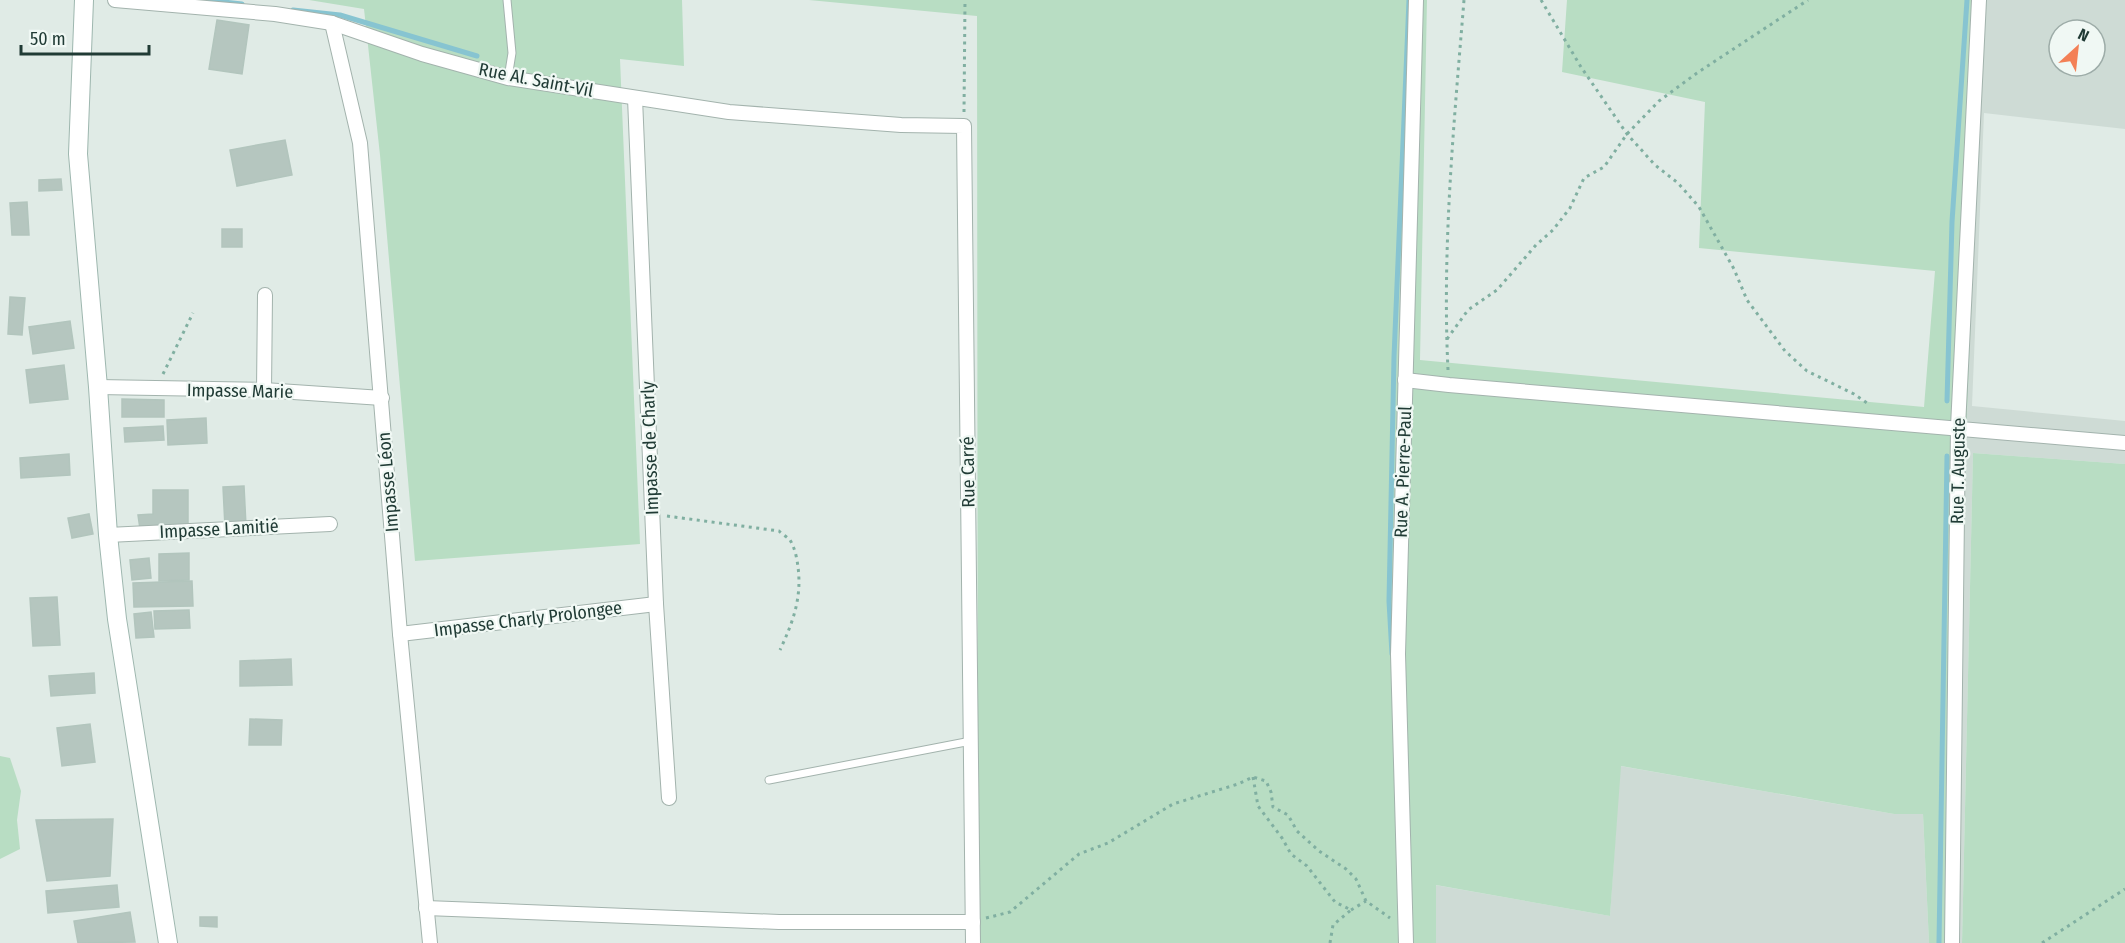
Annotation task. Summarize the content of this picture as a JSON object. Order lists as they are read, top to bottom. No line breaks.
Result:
{"streets":{"street":["Rue Al. Saint-Vil","Impasse Marie","Impasse de Charly","Rue T. Auguste","Rue Carré","Rue A. Pierre-Paul","Impasse Léon","Impasse Lamitié","Impasse Charly Prolongee"]},"crossings":[["Rue Al. Saint-Vil","Impasse de Charly"],["Rue Al. Saint-Vil","Rue Carré"],["Rue Al. Saint-Vil","Impasse Léon"],["Impasse Marie","Impasse Léon"],["Impasse de Charly","Impasse Charly Prolongee"],["Impasse Léon","Impasse Charly Prolongee"]],"scale_bar":"50 m","north":"top right"}
